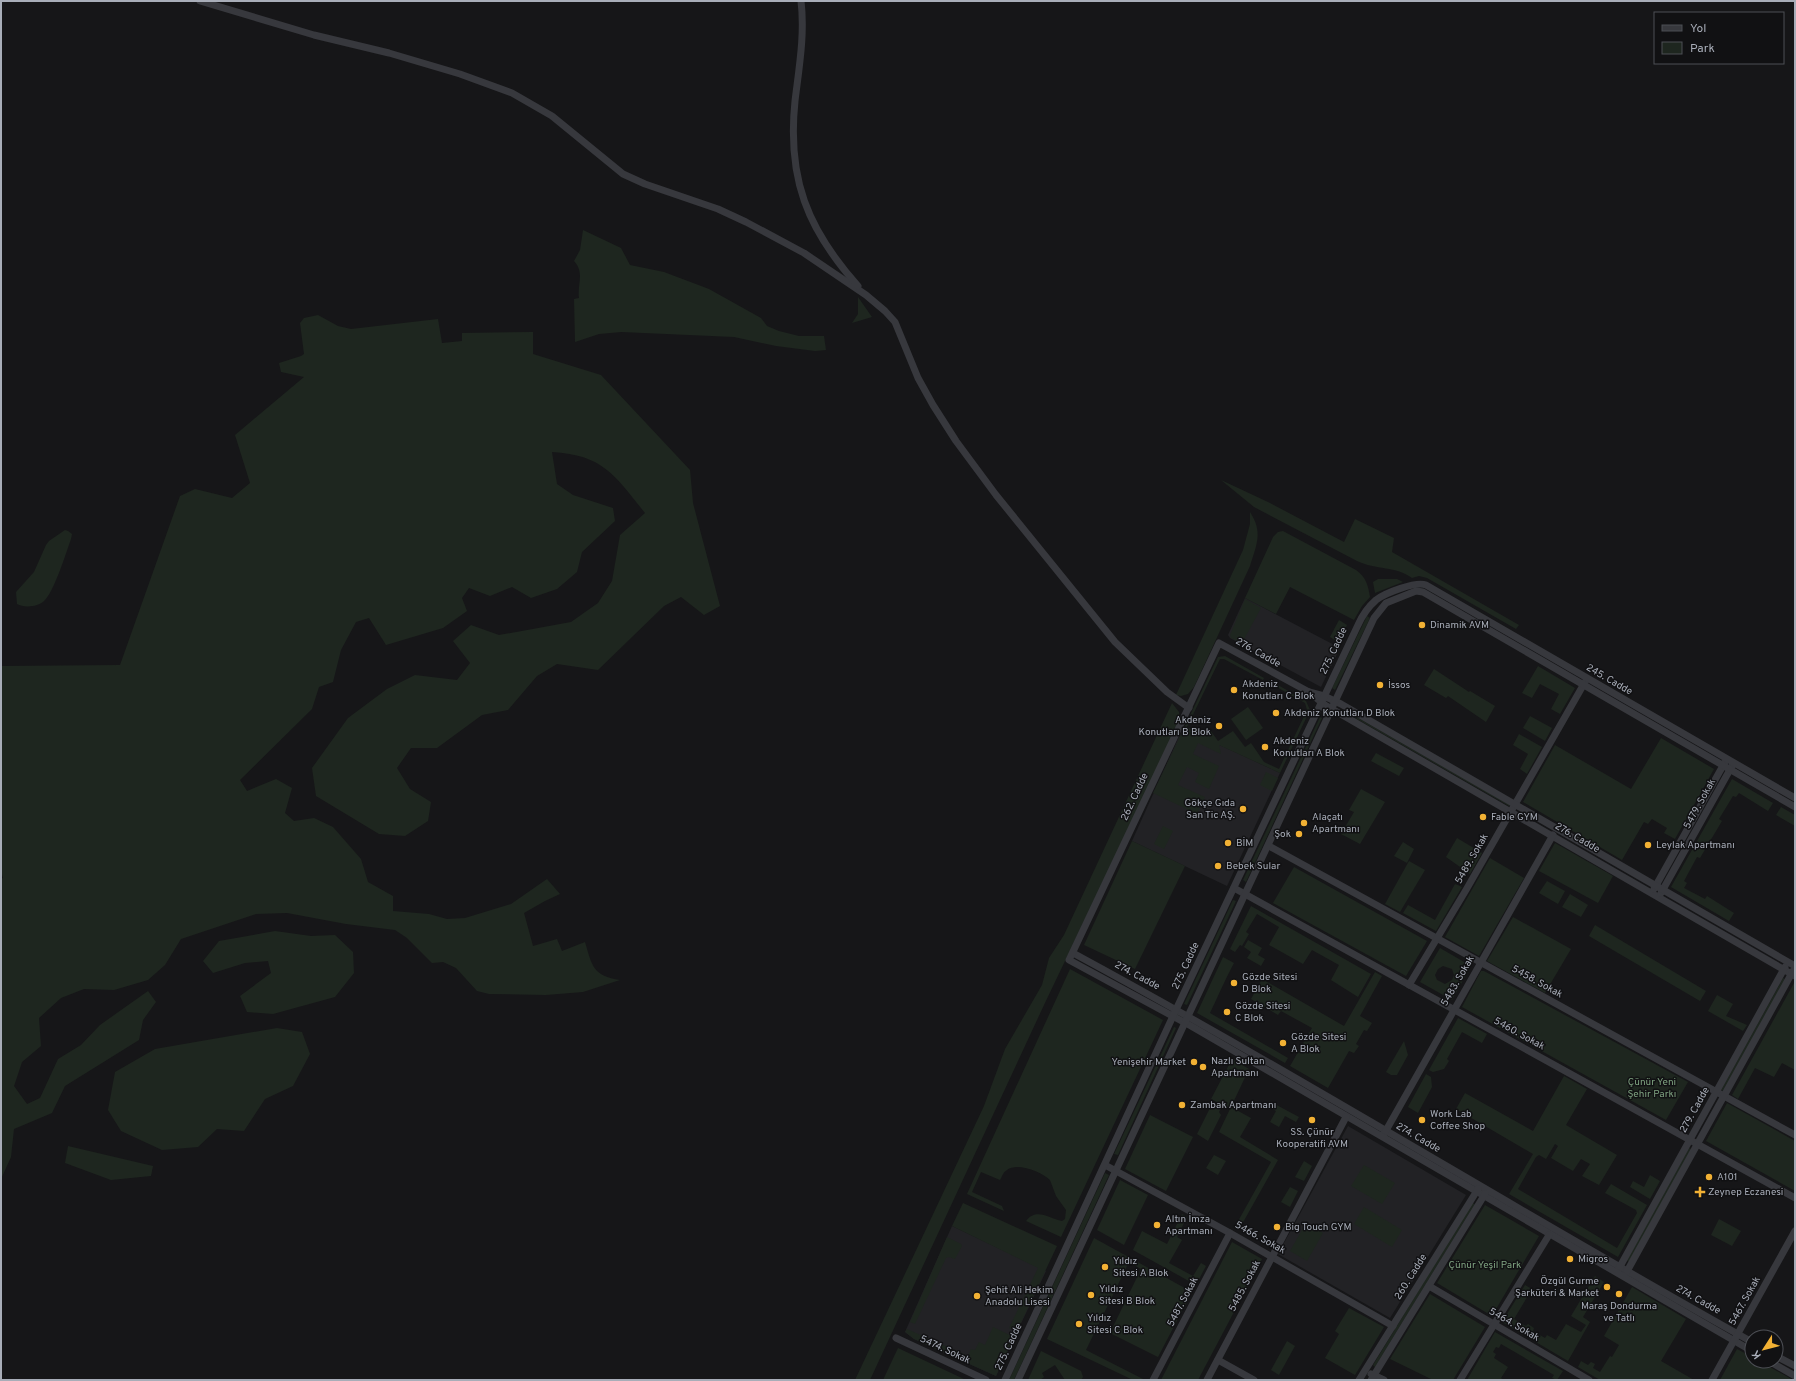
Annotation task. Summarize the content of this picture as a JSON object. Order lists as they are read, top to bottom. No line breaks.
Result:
{"streets":{"street":["275. Cadde","276. Cadde","245. Cadde","262. Cadde","5479. Sokak","5489. Sokak","274. Cadde","5483. Sokak","5458. Sokak","5460. Sokak","279. Cadde","5466. Sokak","260. Cadde","5485. Sokak","5467. Sokak","5487. Sokak","5464. Sokak","5474. Sokak"]},"crossings":[["275. Cadde","276. Cadde"],["275. Cadde","245. Cadde"],["275. Cadde","274. Cadde"],["275. Cadde","5460. Sokak"],["275. Cadde","5466. Sokak"],["276. Cadde","262. Cadde"],["276. Cadde","5479. Sokak"],["276. Cadde","5489. Sokak"],["276. Cadde","5483. Sokak"],["276. Cadde","279. Cadde"],["245. Cadde","5479. Sokak"],["245. Cadde","5489. Sokak"],["262. Cadde","274. Cadde"],["5489. Sokak","5458. Sokak"],["5489. Sokak","5460. Sokak"],["274. Cadde","5483. Sokak"],["274. Cadde","279. Cadde"],["274. Cadde","260. Cadde"],["274. Cadde","5485. Sokak"],["274. Cadde","5467. Sokak"],["5483. Sokak","5458. Sokak"],["5483. Sokak","5460. Sokak"],["5458. Sokak","279. Cadde"],["5460. Sokak","279. Cadde"],["5466. Sokak","260. Cadde"],["5466. Sokak","5485. Sokak"],["5466. Sokak","5487. Sokak"],["260. Cadde","5464. Sokak"]],"parks":["Çünür Yeni Şehir Parkı","Çünür Yeşil Park"],"places":{"other":["Dinamik AVM","İssos","Akdeniz Konutları C Blok","Akdeniz Konutları D Blok","Akdeniz Konutları B Blok","Akdeniz Konutları A Blok","Gökçe Gıda San Tic AŞ.","Fable GYM","Alaçatı Apartmanı","Şok","BİM","Leylak Apartmanı","Bebek Sular","Gözde Sitesi D Blok","Gözde Sitesi C Blok","Gözde Sitesi A Blok","Yenişehir Market","Nazlı Sultan Apartmanı","Zambak Apartmanı","SS. Çünür Kooperatifi AVM","Work Lab Coffee Shop","A101","Altın İmza Apartmanı","Big Touch GYM","Migros","Yıldız Sitesi A Blok","Özgül Gurme Şarküteri & Market","Maraş Dondurma ve Tatlı","Yıldız Sitesi B Blok","Şehit Ali Hekim Anadolu Lisesi","Yıldız Sitesi C Blok"],"health":["Zeynep Eczanesi"]},"legend":["Yol","Park"],"north":"bottom left"}
